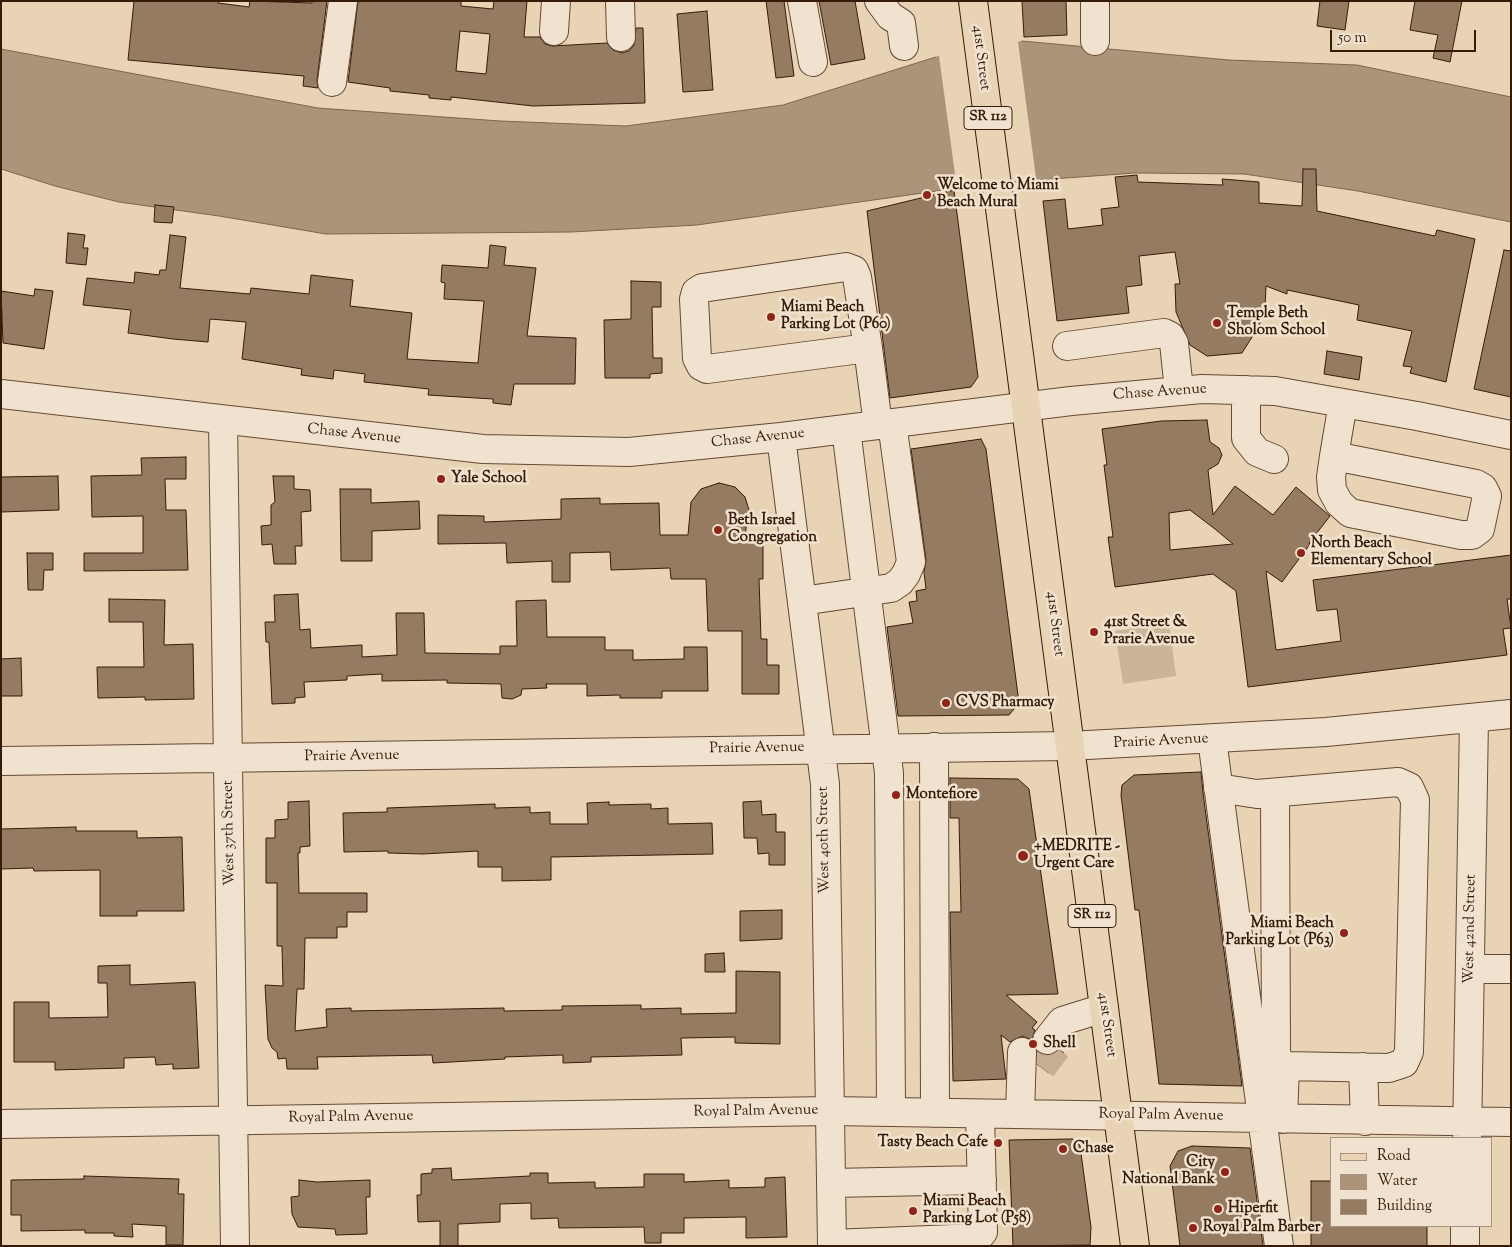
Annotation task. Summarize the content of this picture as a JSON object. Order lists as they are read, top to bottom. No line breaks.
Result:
{"streets":{"main road":["41st Street","SR 112"],"street":["Chase Avenue","Prairie Avenue","West 37th Street","West 40th Street","West 42nd Street","Royal Palm Avenue"]},"crossings":[["41st Street","Chase Avenue"],["41st Street","Prairie Avenue"],["41st Street","Royal Palm Avenue"],["Chase Avenue","West 37th Street"],["Chase Avenue","West 40th Street"],["Prairie Avenue","West 37th Street"],["Prairie Avenue","West 40th Street"],["Prairie Avenue","West 42nd Street"],["West 37th Street","Royal Palm Avenue"],["West 40th Street","Royal Palm Avenue"],["West 42nd Street","Royal Palm Avenue"]],"places":["Welcome to Miami Beach Mural","Miami Beach Parking Lot (P60)","Temple Beth Sholom School","Yale School","Beth Israel Congregation","North Beach Elementary School","41st Street & Prarie Avenue","CVS Pharmacy","Montefiore","+MEDRITE - Urgent Care","Miami Beach Parking Lot (P63)","Shell","Tasty Beach Cafe","Chase","City National Bank","Hiperfit","Miami Beach Parking Lot (P58)","Royal Palm Barber"],"legend":["Road","Water","Building"],"scale_bar":"50 m"}
